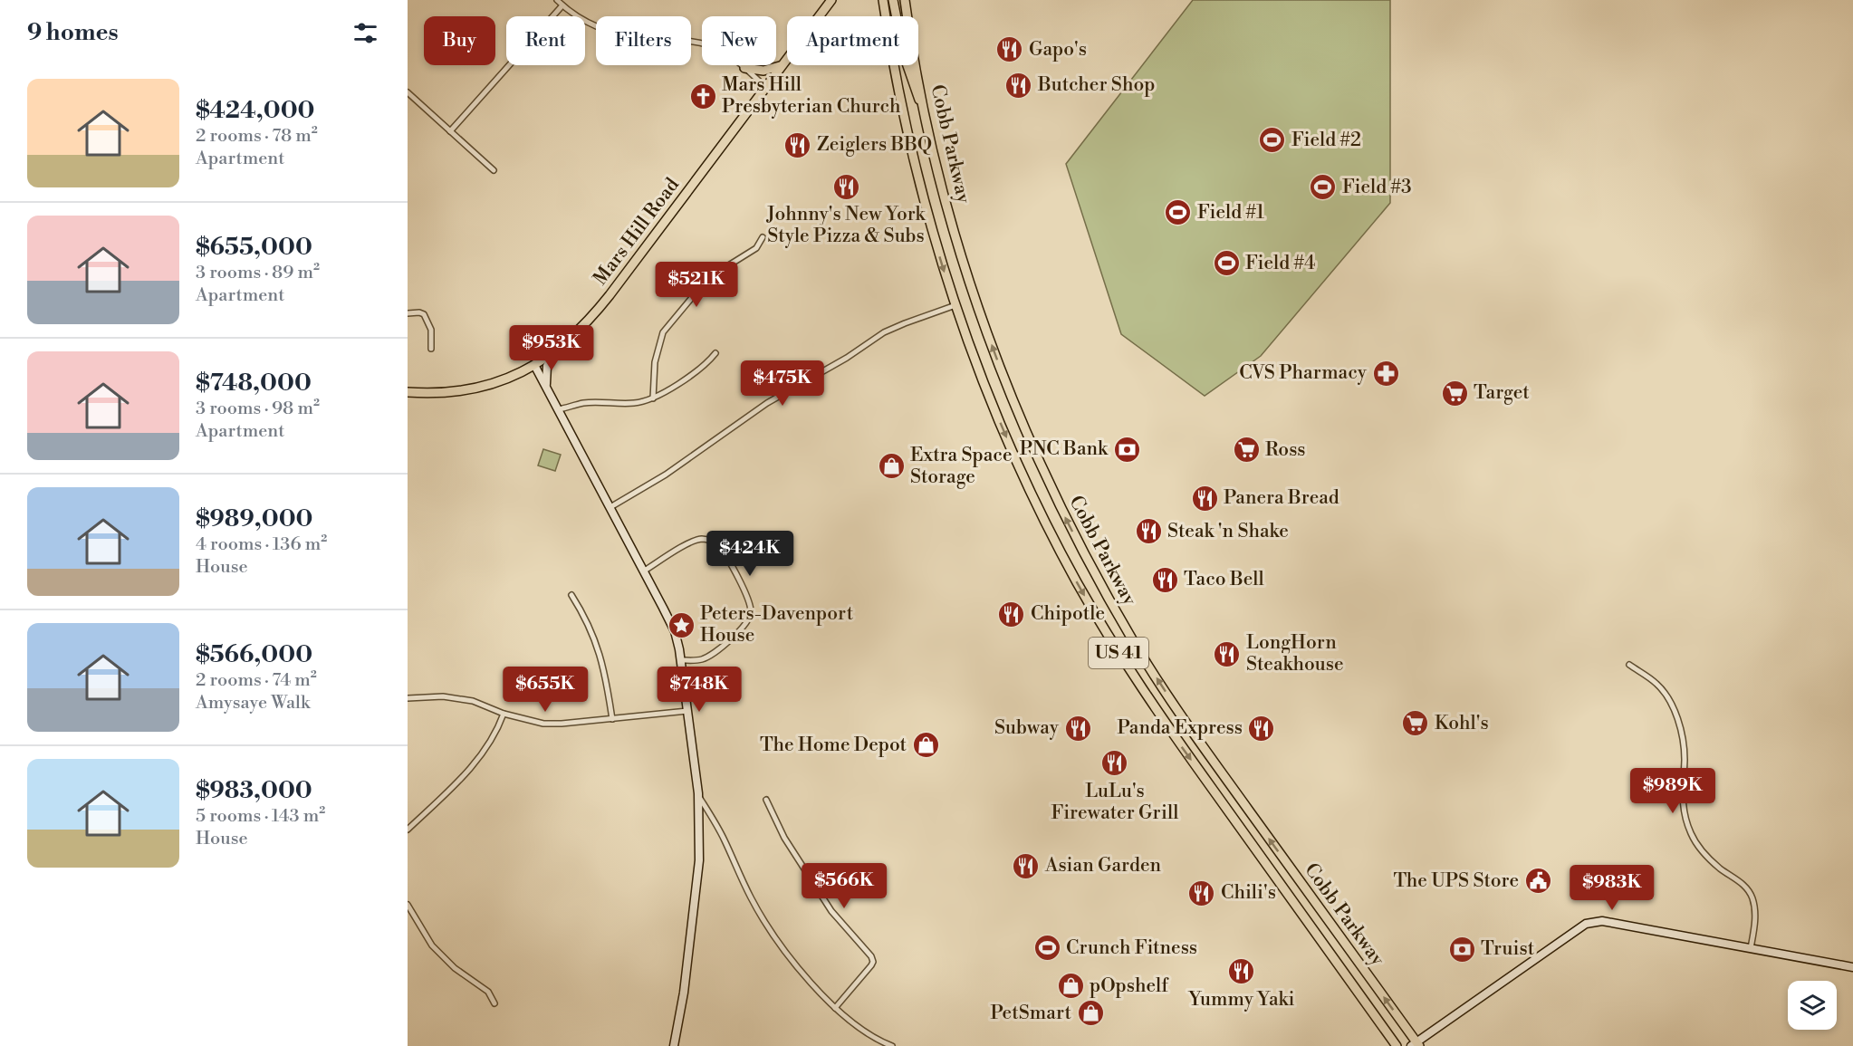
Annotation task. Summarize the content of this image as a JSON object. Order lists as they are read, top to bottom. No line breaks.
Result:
{"streets":{"main road":["Cobb Parkway","Mars Hill Road","US 41"]},"places":{"restaurant":["Gapo's","Butcher Shop","Zeiglers BBQ","Johnny's New York Style Pizza & Subs","Panera Bread","Steak 'n Shake","Taco Bell","Chipotle","LongHorn Steakhouse","Subway","Panda Express","LuLu's Firewater Grill","Asian Garden","Chili's","Yummy Yaki"],"church":["Mars Hill Presbyterian Church"],"sports":["Field #2","Field #3","Field #1","Field #4","Crunch Fitness"],"pharmacy":["CVS Pharmacy"],"supermarket":["Target","Ross","Kohl's"],"bank":["PNC Bank","Truist"],"shop":["Extra Space Storage","The Home Depot","pOpshelf","PetSmart"],"place":["Peters-Davenport House"],"public building":["The UPS Store"]},"page":{"heading":"9 homes","chip":["Buy","Rent","Filters","New","Apartment"],"list":[{"name":"$424,000","note":"2 rooms · 78 m² · Apartment"},{"name":"$655,000","note":"3 rooms · 89 m² · Apartment"},{"name":"$748,000","note":"3 rooms · 98 m² · Apartment"},{"name":"$989,000","note":"4 rooms · 136 m² · House"},{"name":"$566,000","note":"2 rooms · 74 m² · Amysaye Walk"},{"name":"$983,000","note":"5 rooms · 143 m² · House"}],"price":["$521K","$953K","$475K","$424K","$655K","$748K","$989K","$566K","$983K"]}}
